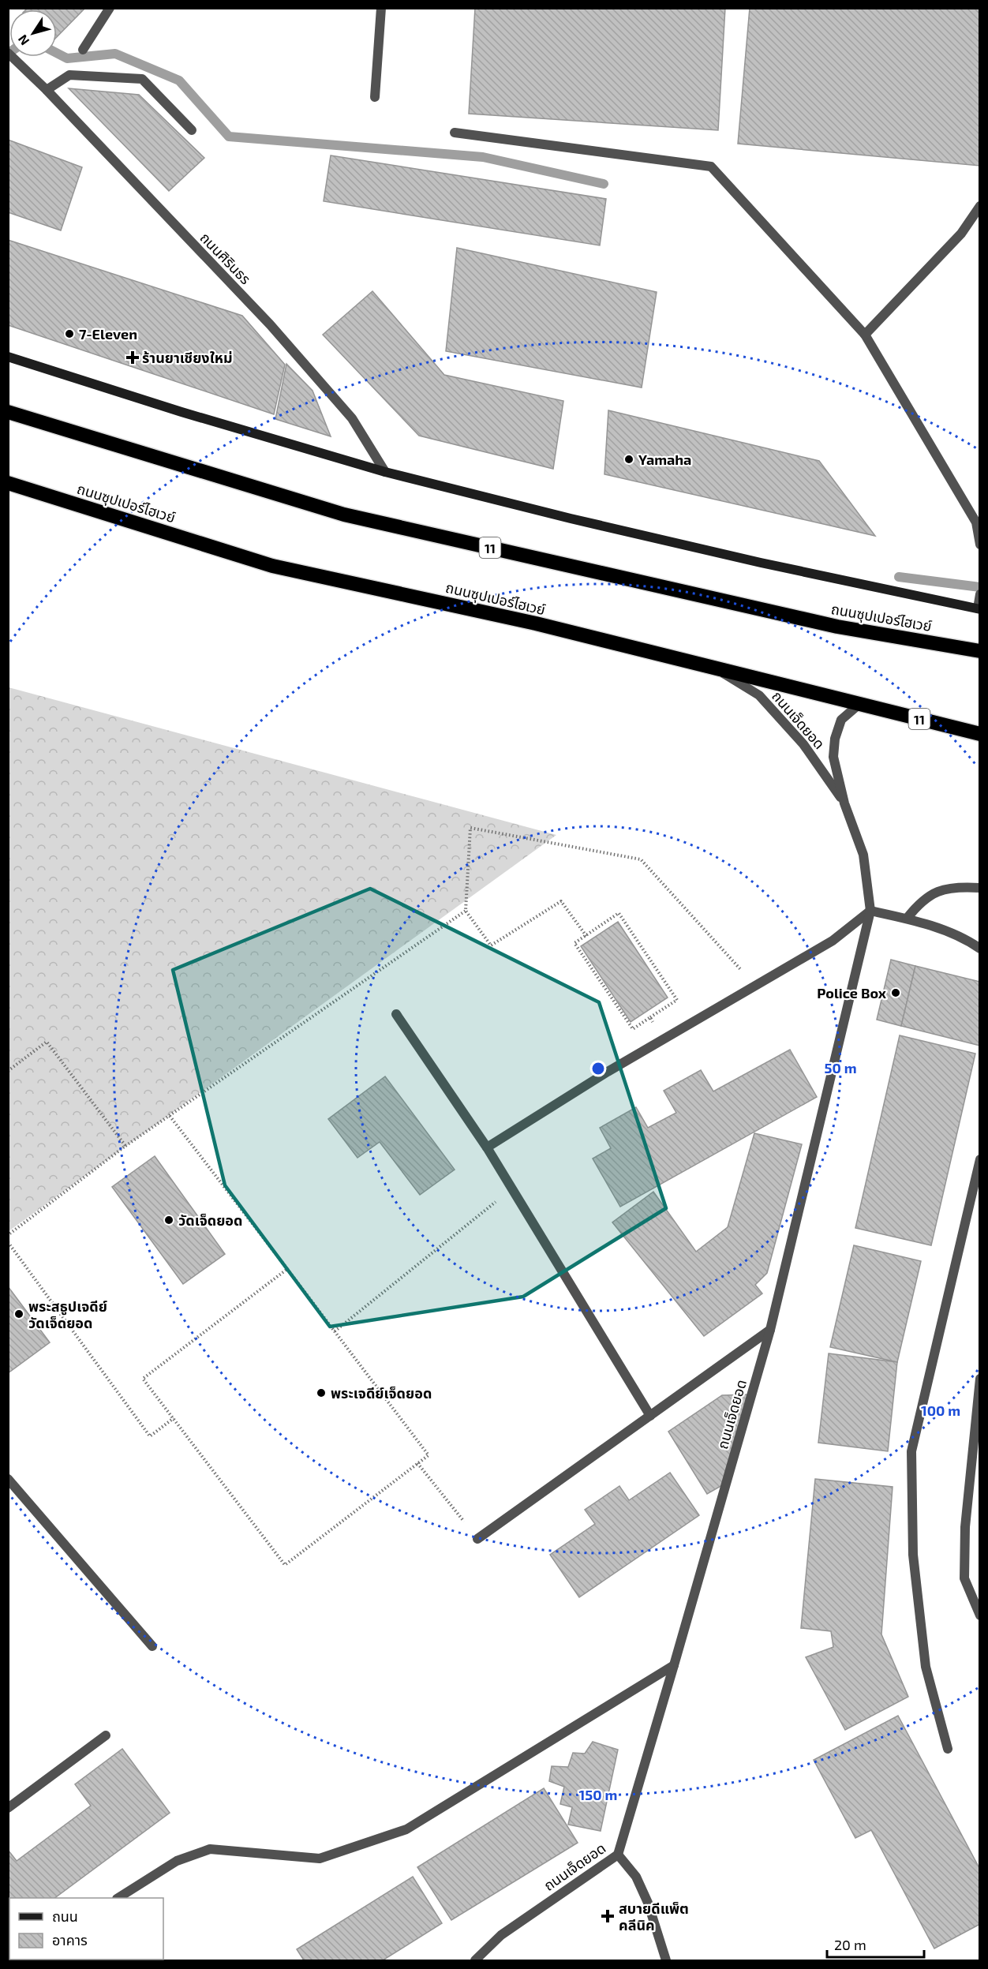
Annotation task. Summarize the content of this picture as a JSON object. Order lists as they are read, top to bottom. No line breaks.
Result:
{"streets":{"highway":["ถนนซุปเปอร์ไฮเวย์","11"],"street":["ถนนศิรินธร","ถนนเจ็ดยอด"]},"crossings":[["ถนนซุปเปอร์ไฮเวย์","ถนนเจ็ดยอด"]],"places":{"other":["7-Eleven","Yamaha","Police Box","วัดเจ็ดยอด","พระสธูปเจดีย์ วัดเจ็ดยอด","พระเจดีย์เจ็ดยอด"],"health":["ร้านยาเชียงใหม่","สบายดีแพ็ต คลีนิค"]},"legend":["ถนน","อาคาร"],"scale_bar":"20 m","north":"bottom left","rings":["50 m","100 m","150 m"]}
